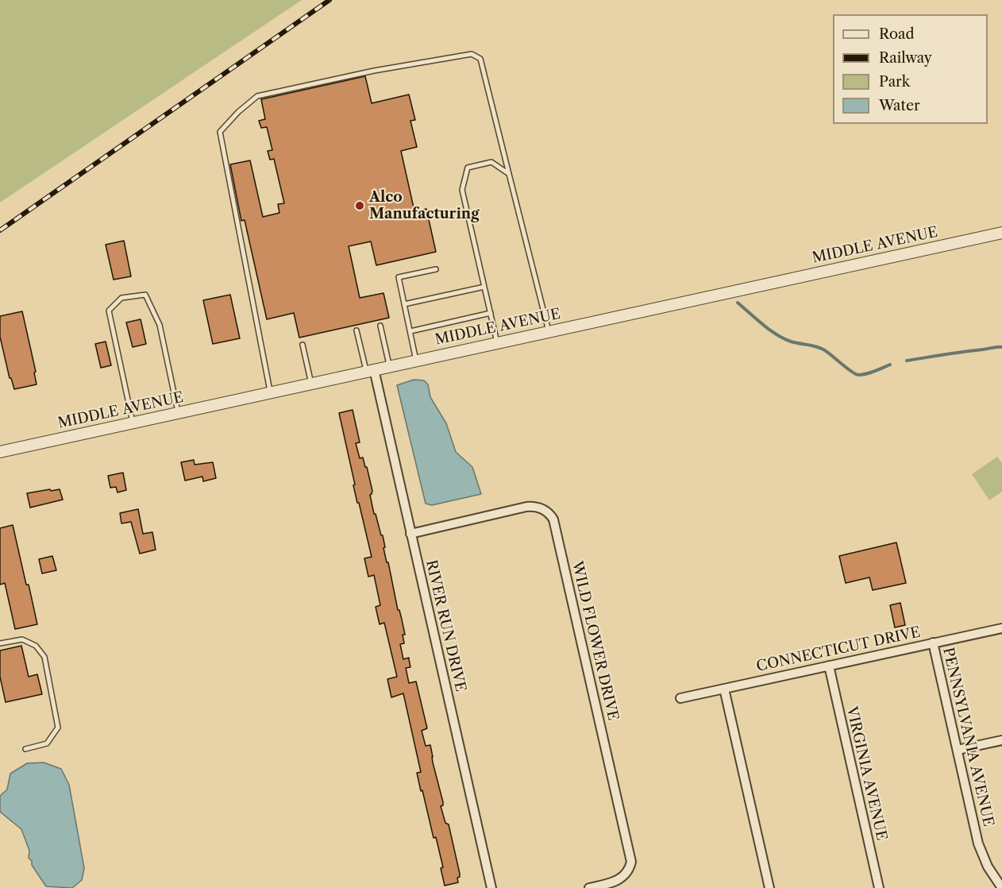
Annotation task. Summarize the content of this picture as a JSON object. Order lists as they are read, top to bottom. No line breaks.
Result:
{"streets":{"street":["MIDDLE AVENUE","RIVER RUN DRIVE","WILD FLOWER DRIVE","CONNECTICUT DRIVE","PENNSYLVANIA AVENUE","VIRGINIA AVENUE"]},"crossings":[["MIDDLE AVENUE","RIVER RUN DRIVE"],["RIVER RUN DRIVE","WILD FLOWER DRIVE"],["CONNECTICUT DRIVE","PENNSYLVANIA AVENUE"],["CONNECTICUT DRIVE","VIRGINIA AVENUE"]],"places":["Alco Manufacturing"],"legend":["Road","Railway","Park","Water"]}
